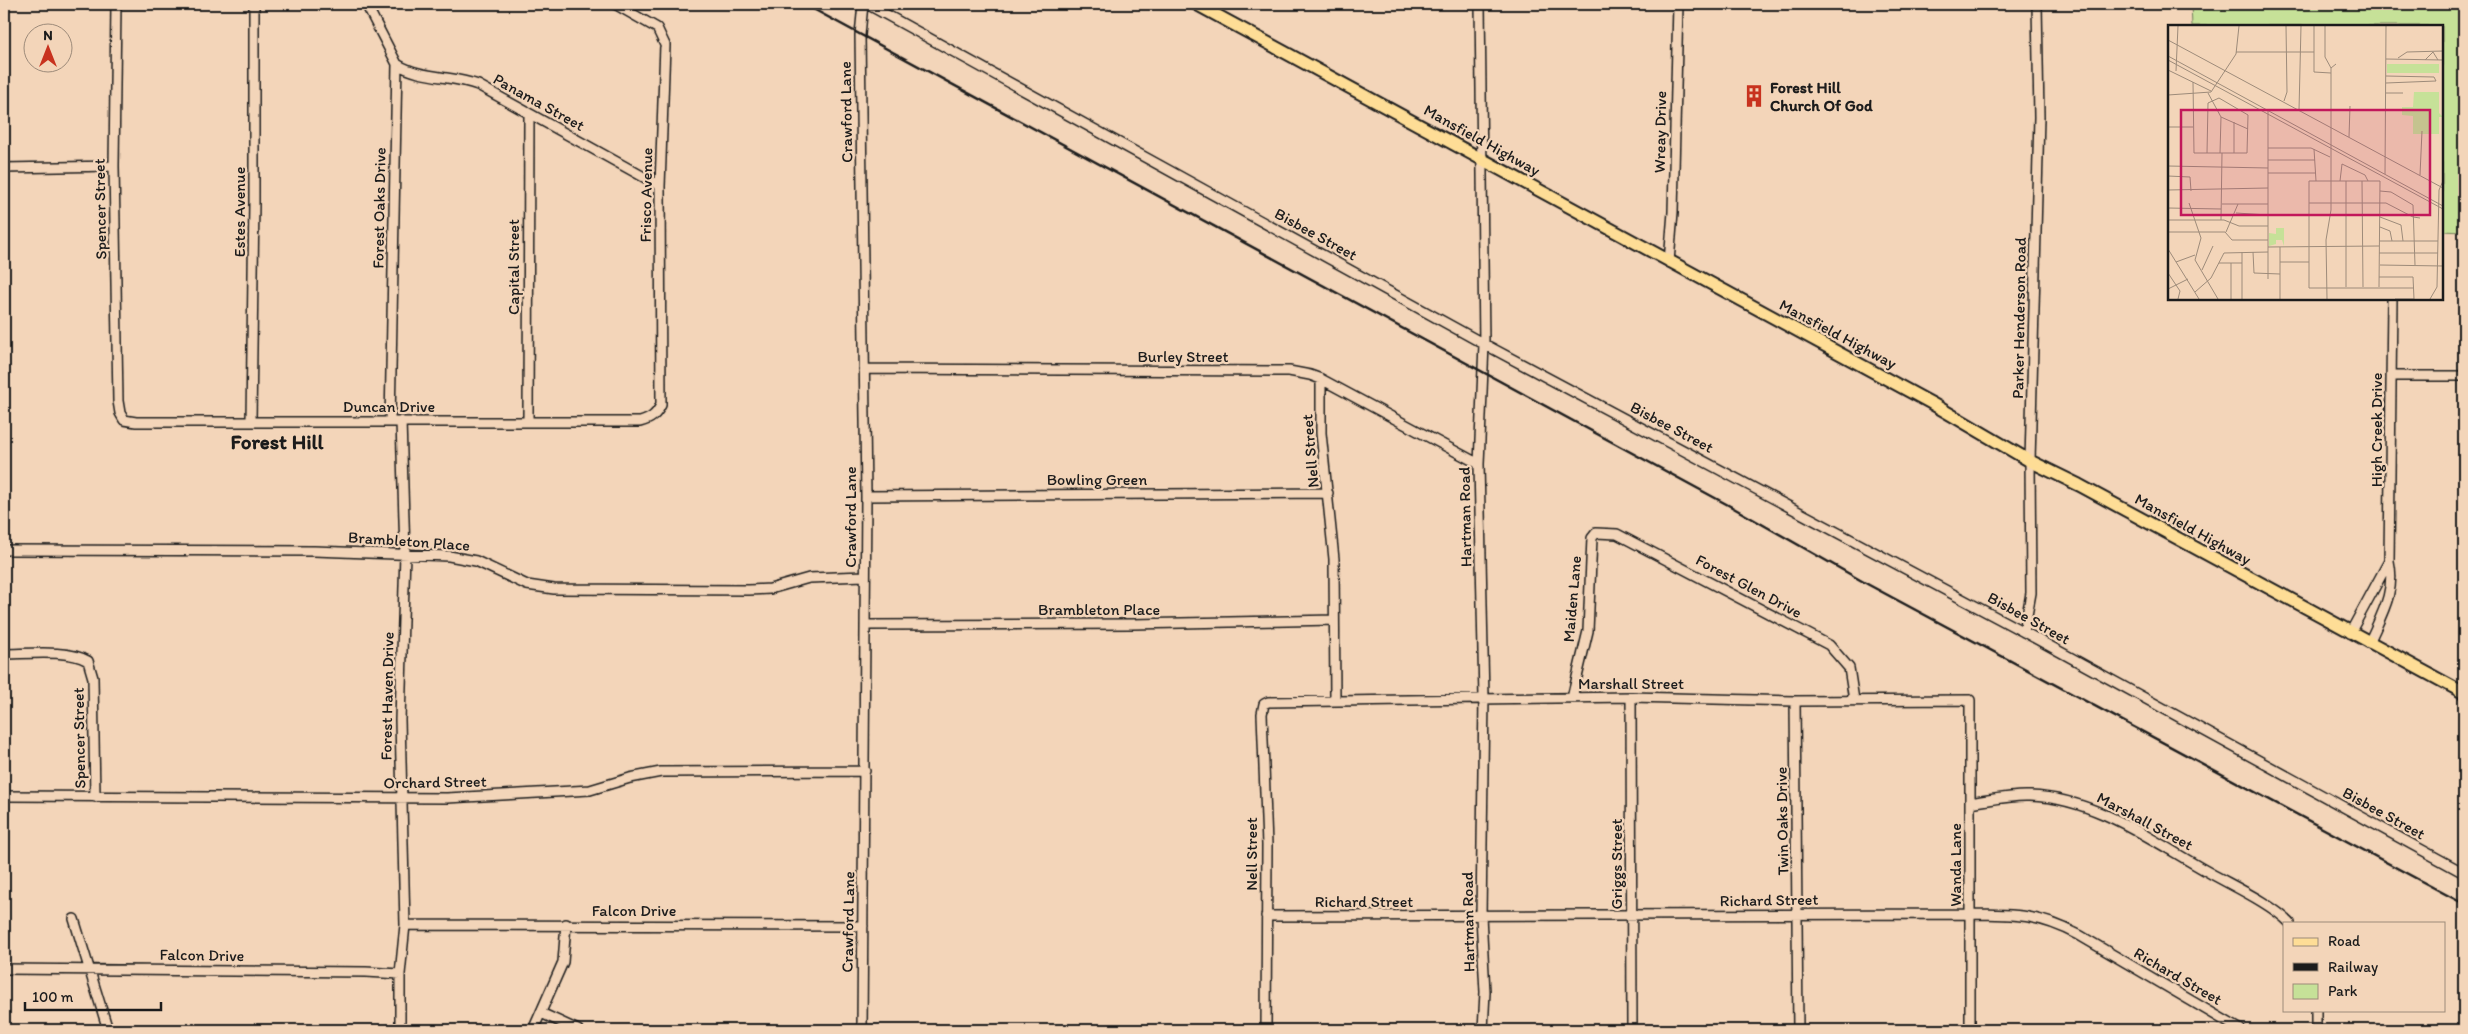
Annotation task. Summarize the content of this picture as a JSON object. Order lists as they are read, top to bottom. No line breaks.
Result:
{"streets":{"main road":["Mansfield Highway"],"street":["Panama Street","Crawford Lane","Wreay Drive","Frisco Avenue","Forest Oaks Drive","Spencer Street","Estes Avenue","Bisbee Street","Capital Street","Parker Henderson Road","Burley Street","Duncan Drive","High Creek Drive","Nell Street","Bowling Green","Hartman Road","Brambleton Place","Forest Glen Drive","Maiden Lane","Marshall Street","Forest Haven Drive","Orchard Street","Twin Oaks Drive","Griggs Street","Wanda Lane","Richard Street","Falcon Drive"]},"crossings":[["Panama Street","Frisco Avenue"],["Panama Street","Forest Oaks Drive"],["Panama Street","Capital Street"],["Crawford Lane","Burley Street"],["Crawford Lane","Bowling Green"],["Crawford Lane","Brambleton Place"],["Crawford Lane","Orchard Street"],["Crawford Lane","Falcon Drive"],["Wreay Drive","Mansfield Highway"],["Mansfield Highway","Parker Henderson Road"],["Mansfield Highway","High Creek Drive"],["Mansfield Highway","Hartman Road"],["Frisco Avenue","Duncan Drive"],["Forest Oaks Drive","Duncan Drive"],["Spencer Street","Duncan Drive"],["Spencer Street","Orchard Street"],["Estes Avenue","Duncan Drive"],["Bisbee Street","Parker Henderson Road"],["Bisbee Street","Hartman Road"],["Capital Street","Duncan Drive"],["Burley Street","Nell Street"],["Burley Street","Hartman Road"],["Duncan Drive","Forest Haven Drive"],["Nell Street","Bowling Green"],["Nell Street","Brambleton Place"],["Nell Street","Marshall Street"],["Nell Street","Richard Street"],["Hartman Road","Marshall Street"],["Hartman Road","Richard Street"],["Brambleton Place","Forest Haven Drive"],["Forest Glen Drive","Maiden Lane"],["Forest Glen Drive","Marshall Street"],["Maiden Lane","Marshall Street"],["Marshall Street","Twin Oaks Drive"],["Marshall Street","Griggs Street"],["Marshall Street","Wanda Lane"],["Forest Haven Drive","Orchard Street"],["Forest Haven Drive","Falcon Drive"],["Twin Oaks Drive","Richard Street"],["Griggs Street","Richard Street"],["Wanda Lane","Richard Street"]],"districts":["Forest Hill"],"places":{"building":["Forest Hill Church Of God"]},"legend":["Road","Railway","Park"],"scale_bar":"100 m","north":"top"}
